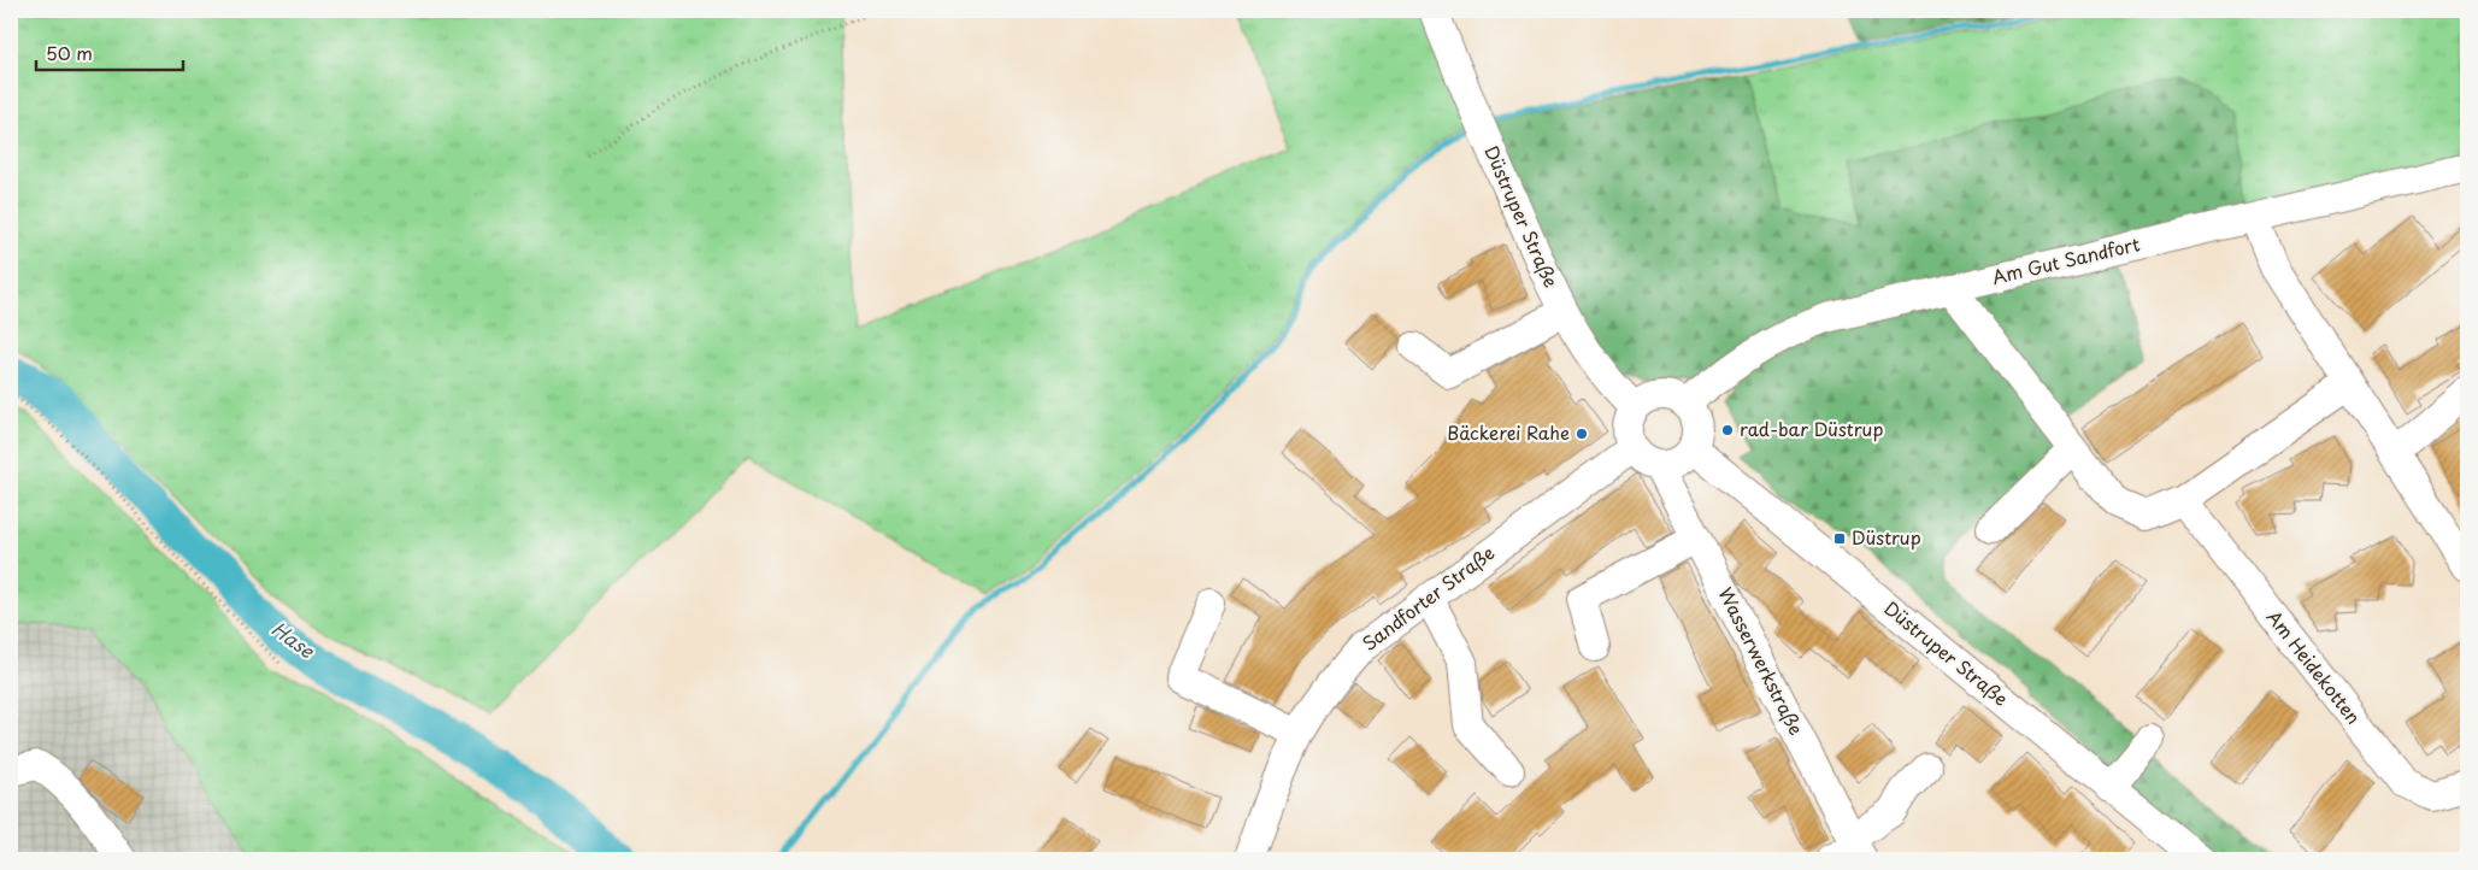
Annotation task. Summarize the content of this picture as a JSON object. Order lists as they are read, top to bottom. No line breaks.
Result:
{"streets":{"street":["Düstruper Straße","Am Gut Sandfort","Sandforter Straße","Wasserwerkstraße","Am Heidekotten"]},"crossings":[["Düstruper Straße","Am Gut Sandfort"],["Düstruper Straße","Sandforter Straße"],["Düstruper Straße","Wasserwerkstraße"],["Am Gut Sandfort","Sandforter Straße"],["Am Gut Sandfort","Wasserwerkstraße"],["Sandforter Straße","Wasserwerkstraße"]],"water":["Hase"],"places":{"other":["rad-bar Düstrup","Bäckerei Rahe"],"transit":["Düstrup"]},"scale_bar":"50 m"}
